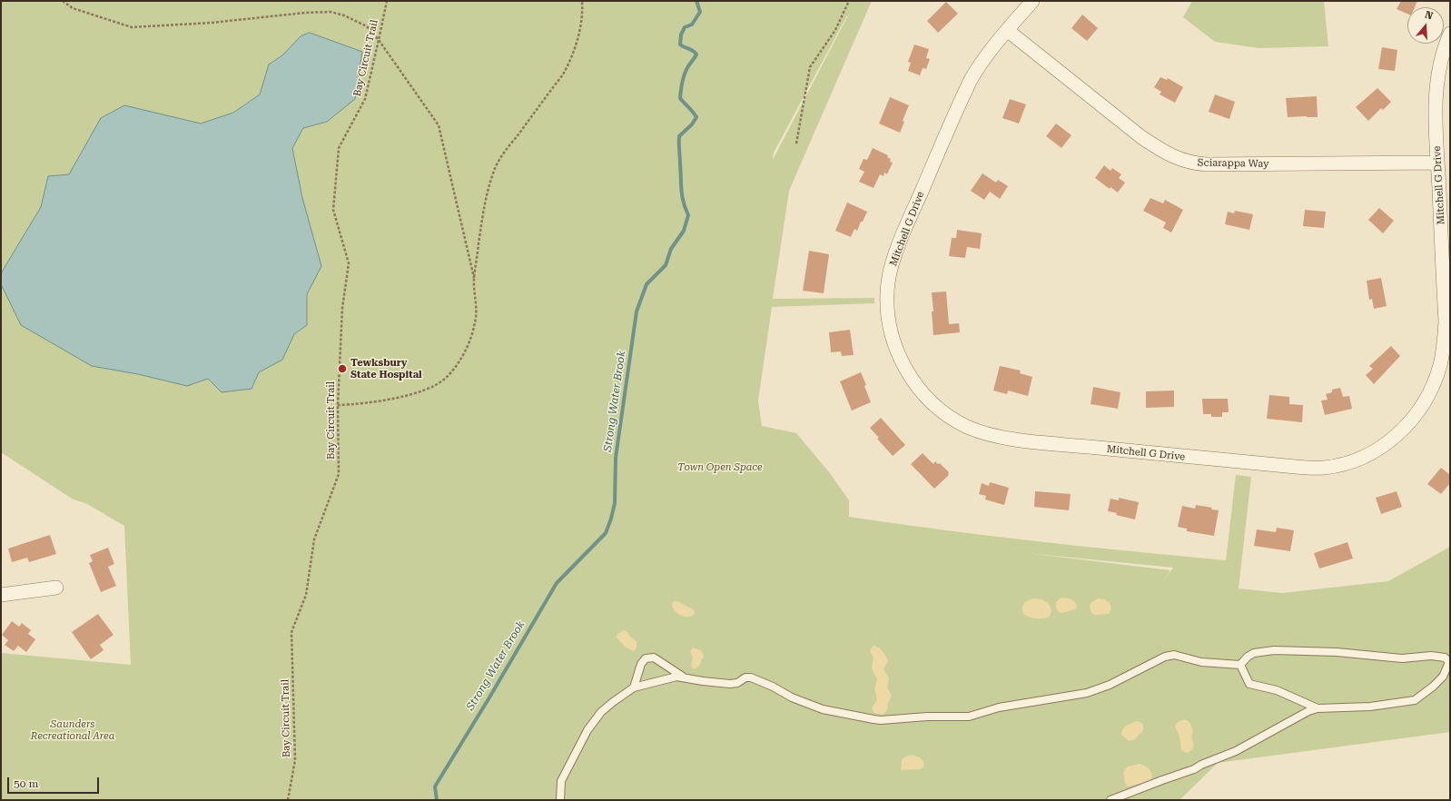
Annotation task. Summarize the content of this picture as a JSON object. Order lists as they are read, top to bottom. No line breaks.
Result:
{"streets":{"street":["Sciarappa Way","Mitchell G Drive"],"path":["Bay Circuit Trail"]},"crossings":[["Sciarappa Way","Mitchell G Drive"]],"water":["Strong Water Brook"],"parks":["Town Open Space","Saunders Recreational Area"],"places":["Tewksbury State Hospital"],"scale_bar":"50 m","north":"top"}
